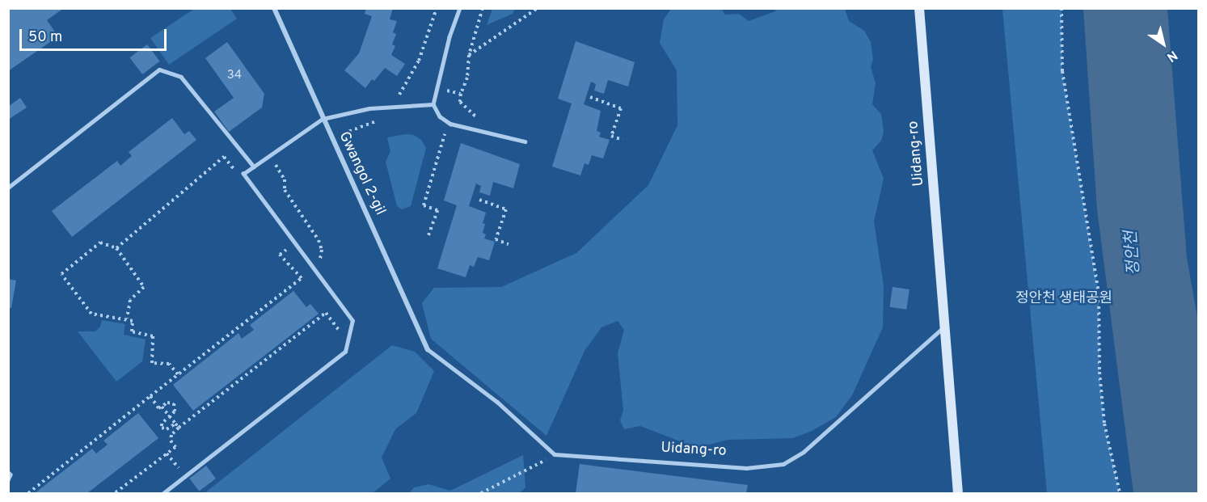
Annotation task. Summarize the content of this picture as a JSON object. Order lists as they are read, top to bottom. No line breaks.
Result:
{"streets":{"main road":["Uidang-ro"],"street":["Gwangol 2-gil"]},"water":["정안천"],"parks":["정안천 생태공원"],"house_numbers":["34"],"scale_bar":"50 m","north":"bottom right"}
